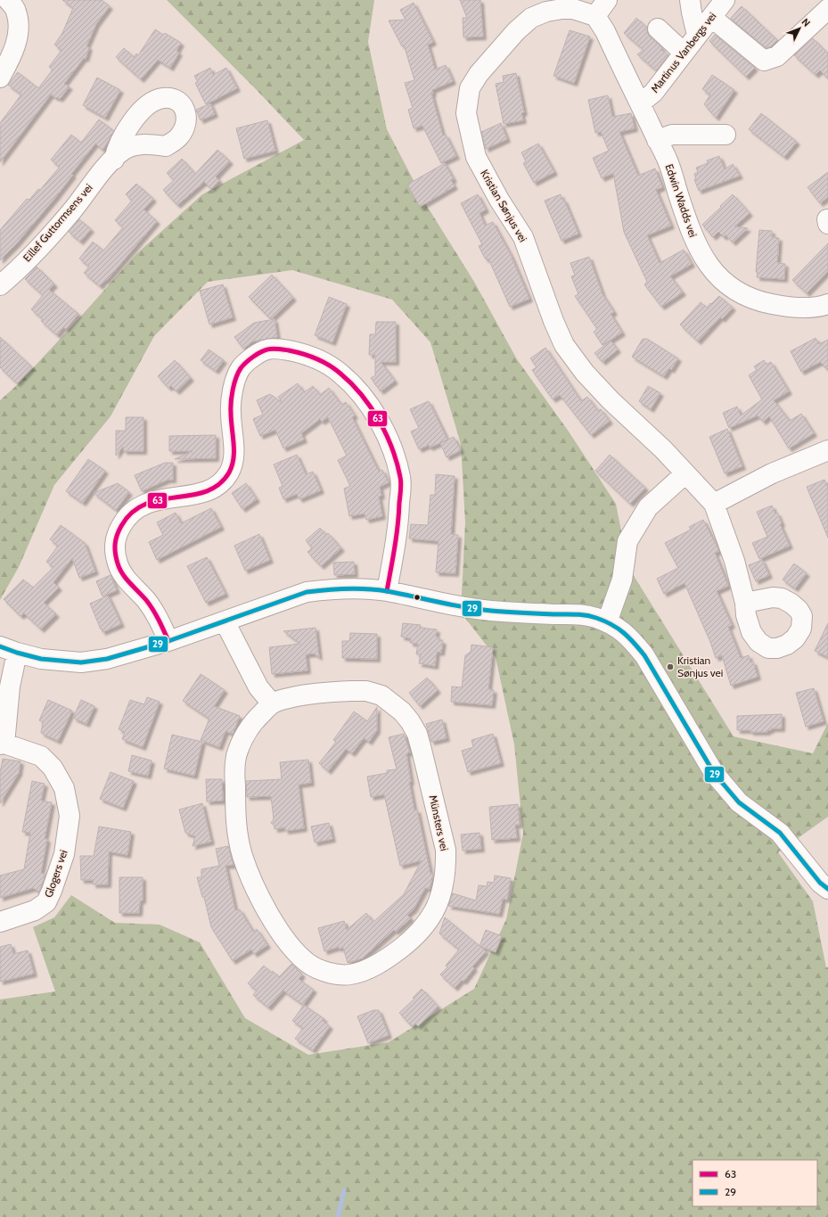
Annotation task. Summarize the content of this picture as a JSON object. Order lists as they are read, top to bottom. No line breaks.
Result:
{"streets":{"street":["Martinus Vanbergs vei","Edwin Wadds vei","Kristian Sønjus vei","Eillef Guttormsens vei","Münsters vei","Glogers vei"]},"crossings":[["Martinus Vanbergs vei","Edwin Wadds vei"],["Edwin Wadds vei","Kristian Sønjus vei"]],"places":["Kristian Sønjus vei"],"lines":["transit line 63","transit line 29"],"legend":["63","29"],"north":"top right"}
